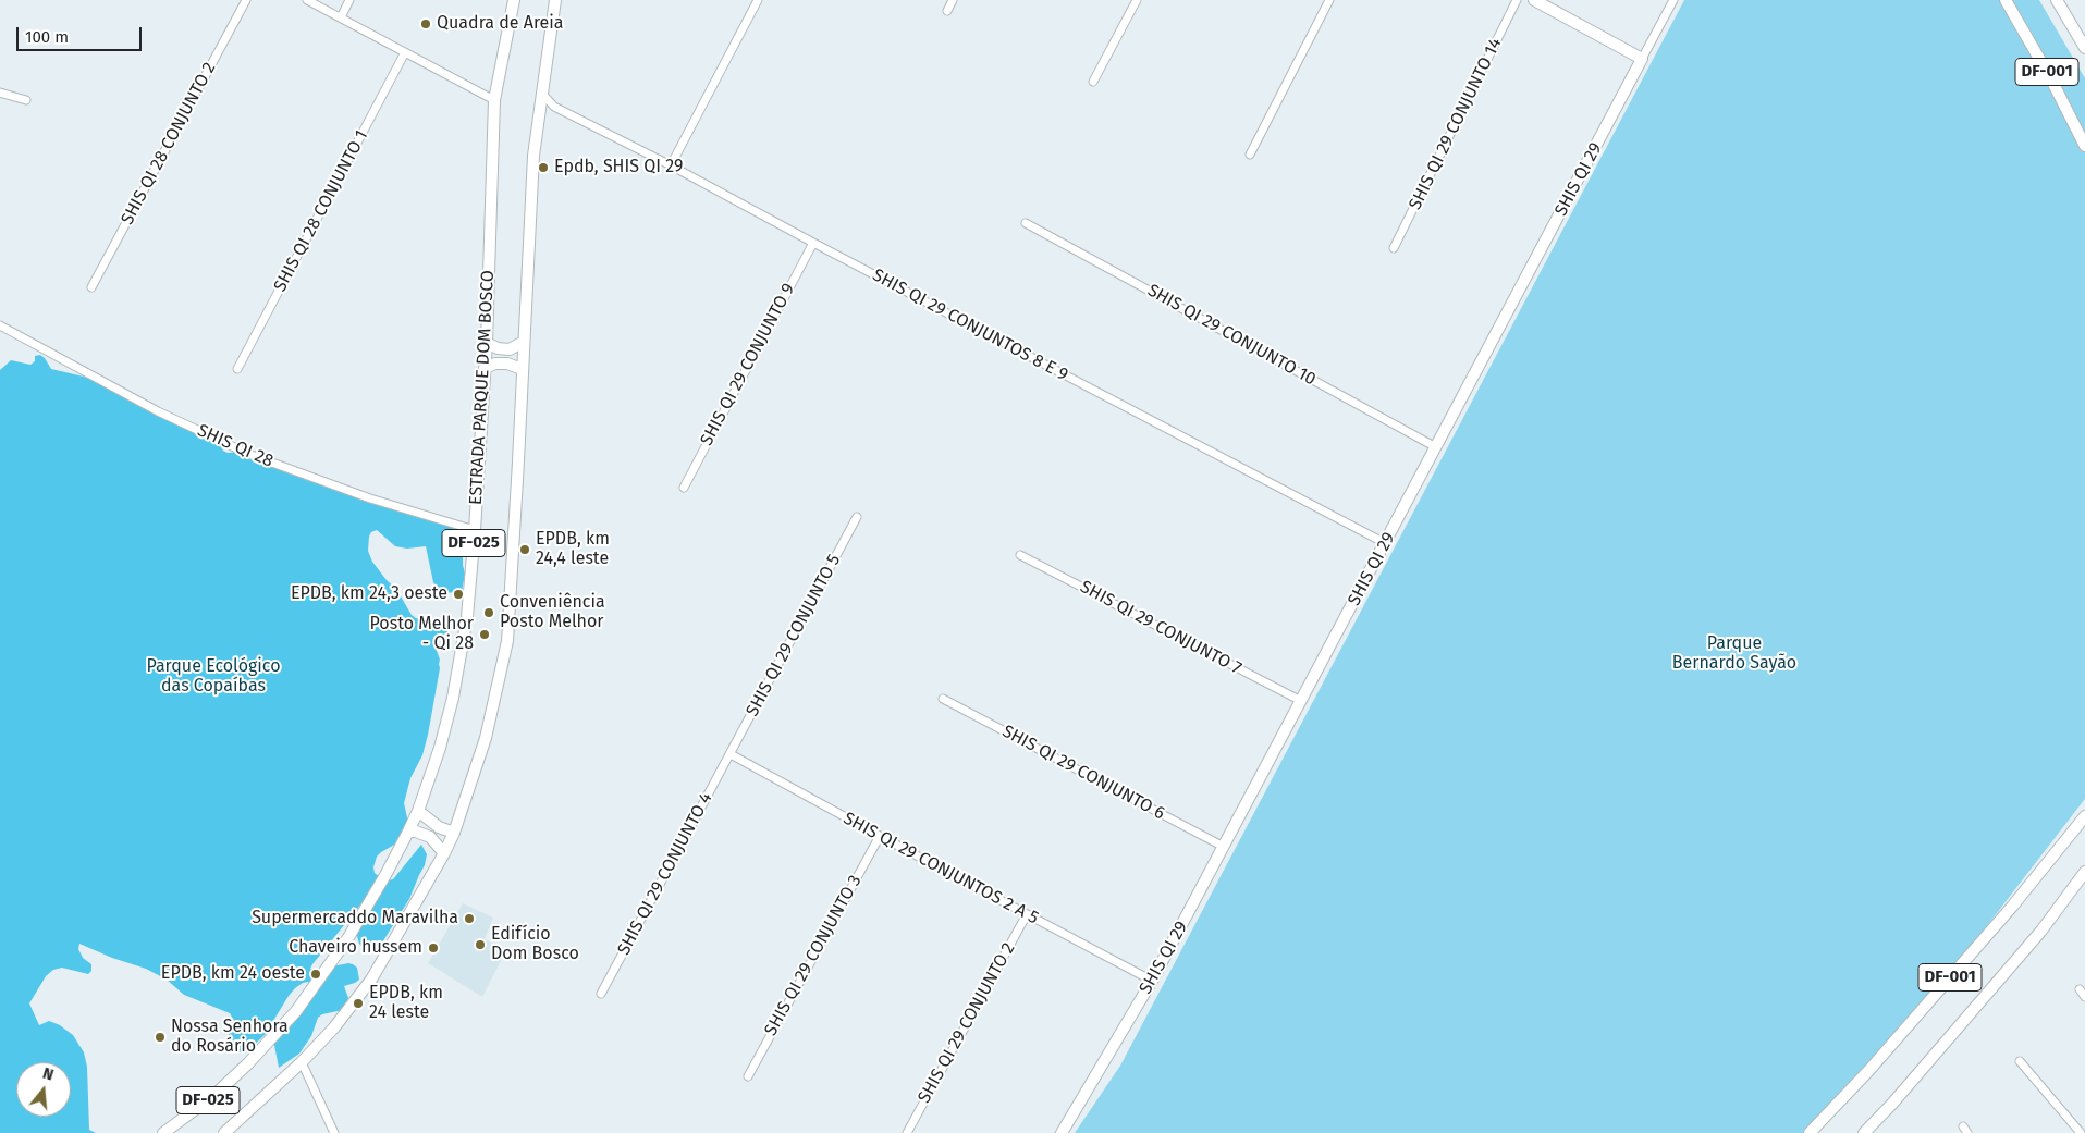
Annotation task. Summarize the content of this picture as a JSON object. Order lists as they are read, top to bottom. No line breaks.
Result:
{"streets":{"main road":["DF-001","SHIS QI 29","ESTRADA PARQUE DOM BOSCO","DF-025"],"street":["SHIS QI 29 CONJUNTO 14","SHIS QI 28 CONJUNTO 2","SHIS QI 28 CONJUNTO 1","SHIS QI 29 CONJUNTOS 8 E 9","SHIS QI 29 CONJUNTO 10","SHIS QI 29 CONJUNTO 9","SHIS QI 28","SHIS QI 29 CONJUNTO 7","SHIS QI 29 CONJUNTO 5","SHIS QI 29 CONJUNTO 6","SHIS QI 29 CONJUNTOS 2 A 5","SHIS QI 29 CONJUNTO 4","SHIS QI 29 CONJUNTO 3","SHIS QI 29 CONJUNTO 2"]},"crossings":[["SHIS QI 29","SHIS QI 29 CONJUNTOS 8 E 9"],["SHIS QI 29","SHIS QI 29 CONJUNTO 10"],["SHIS QI 29","SHIS QI 29 CONJUNTO 7"],["SHIS QI 29","SHIS QI 29 CONJUNTO 6"],["SHIS QI 29","SHIS QI 29 CONJUNTOS 2 A 5"],["SHIS QI 29 CONJUNTOS 8 E 9","SHIS QI 29 CONJUNTO 9"],["SHIS QI 29 CONJUNTOS 8 E 9","DF-025"],["ESTRADA PARQUE DOM BOSCO","SHIS QI 28"],["SHIS QI 29 CONJUNTO 5","SHIS QI 29 CONJUNTOS 2 A 5"],["SHIS QI 29 CONJUNTO 5","SHIS QI 29 CONJUNTO 4"],["SHIS QI 29 CONJUNTOS 2 A 5","SHIS QI 29 CONJUNTO 4"],["SHIS QI 29 CONJUNTOS 2 A 5","SHIS QI 29 CONJUNTO 3"],["SHIS QI 29 CONJUNTOS 2 A 5","SHIS QI 29 CONJUNTO 2"]],"parks":["Parque Bernardo Sayão","Parque Ecológico das Copaíbas"],"places":["Quadra de Areia","Epdb, SHIS QI 29","EPDB, km 24,4 leste","EPDB, km 24,3 oeste","Conveniência Posto Melhor","Posto Melhor - Qi 28","Supermercaddo Maravilha","Edifício Dom Bosco","Chaveiro hussem","EPDB, km 24 oeste","EPDB, km 24 leste","Nossa Senhora do Rosário"],"scale_bar":"100 m","north":"top"}
